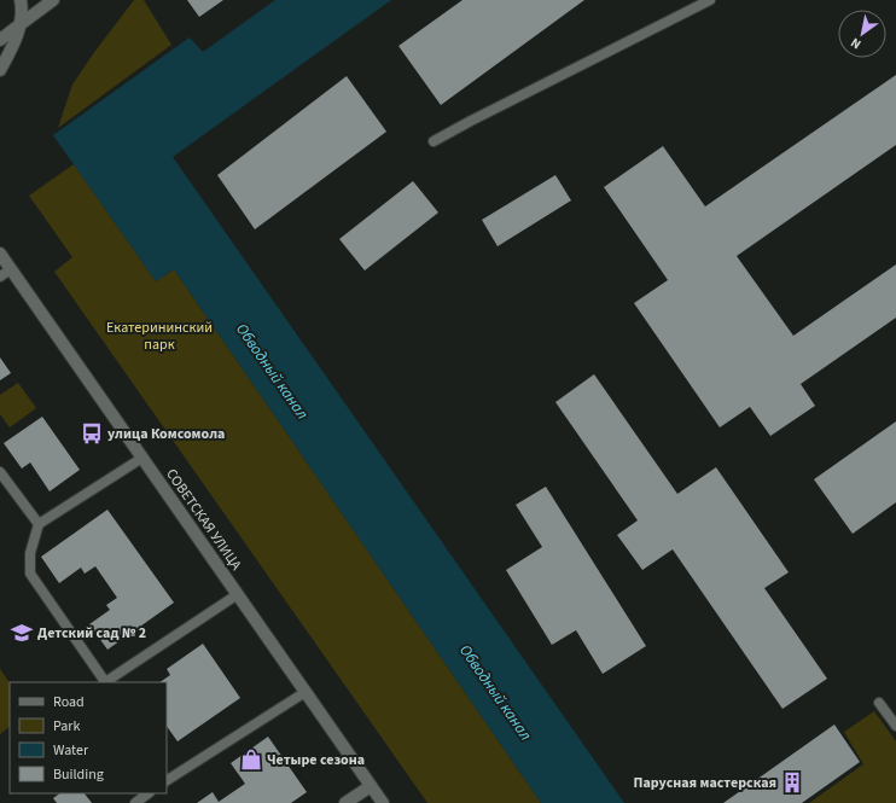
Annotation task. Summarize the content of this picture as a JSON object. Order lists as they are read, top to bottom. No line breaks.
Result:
{"streets":{"street":["СОВЕТСКАЯ УЛИЦА"]},"water":["Обводный канал"],"parks":["Екатерининский парк"],"places":{"bus stop":["улица Комсомола"],"school or university":["Детский сад № 2"],"shop":["Четыре сезона"],"building":["Парусная мастерская"]},"legend":["Road","Park","Water","Building"],"north":"bottom left"}
